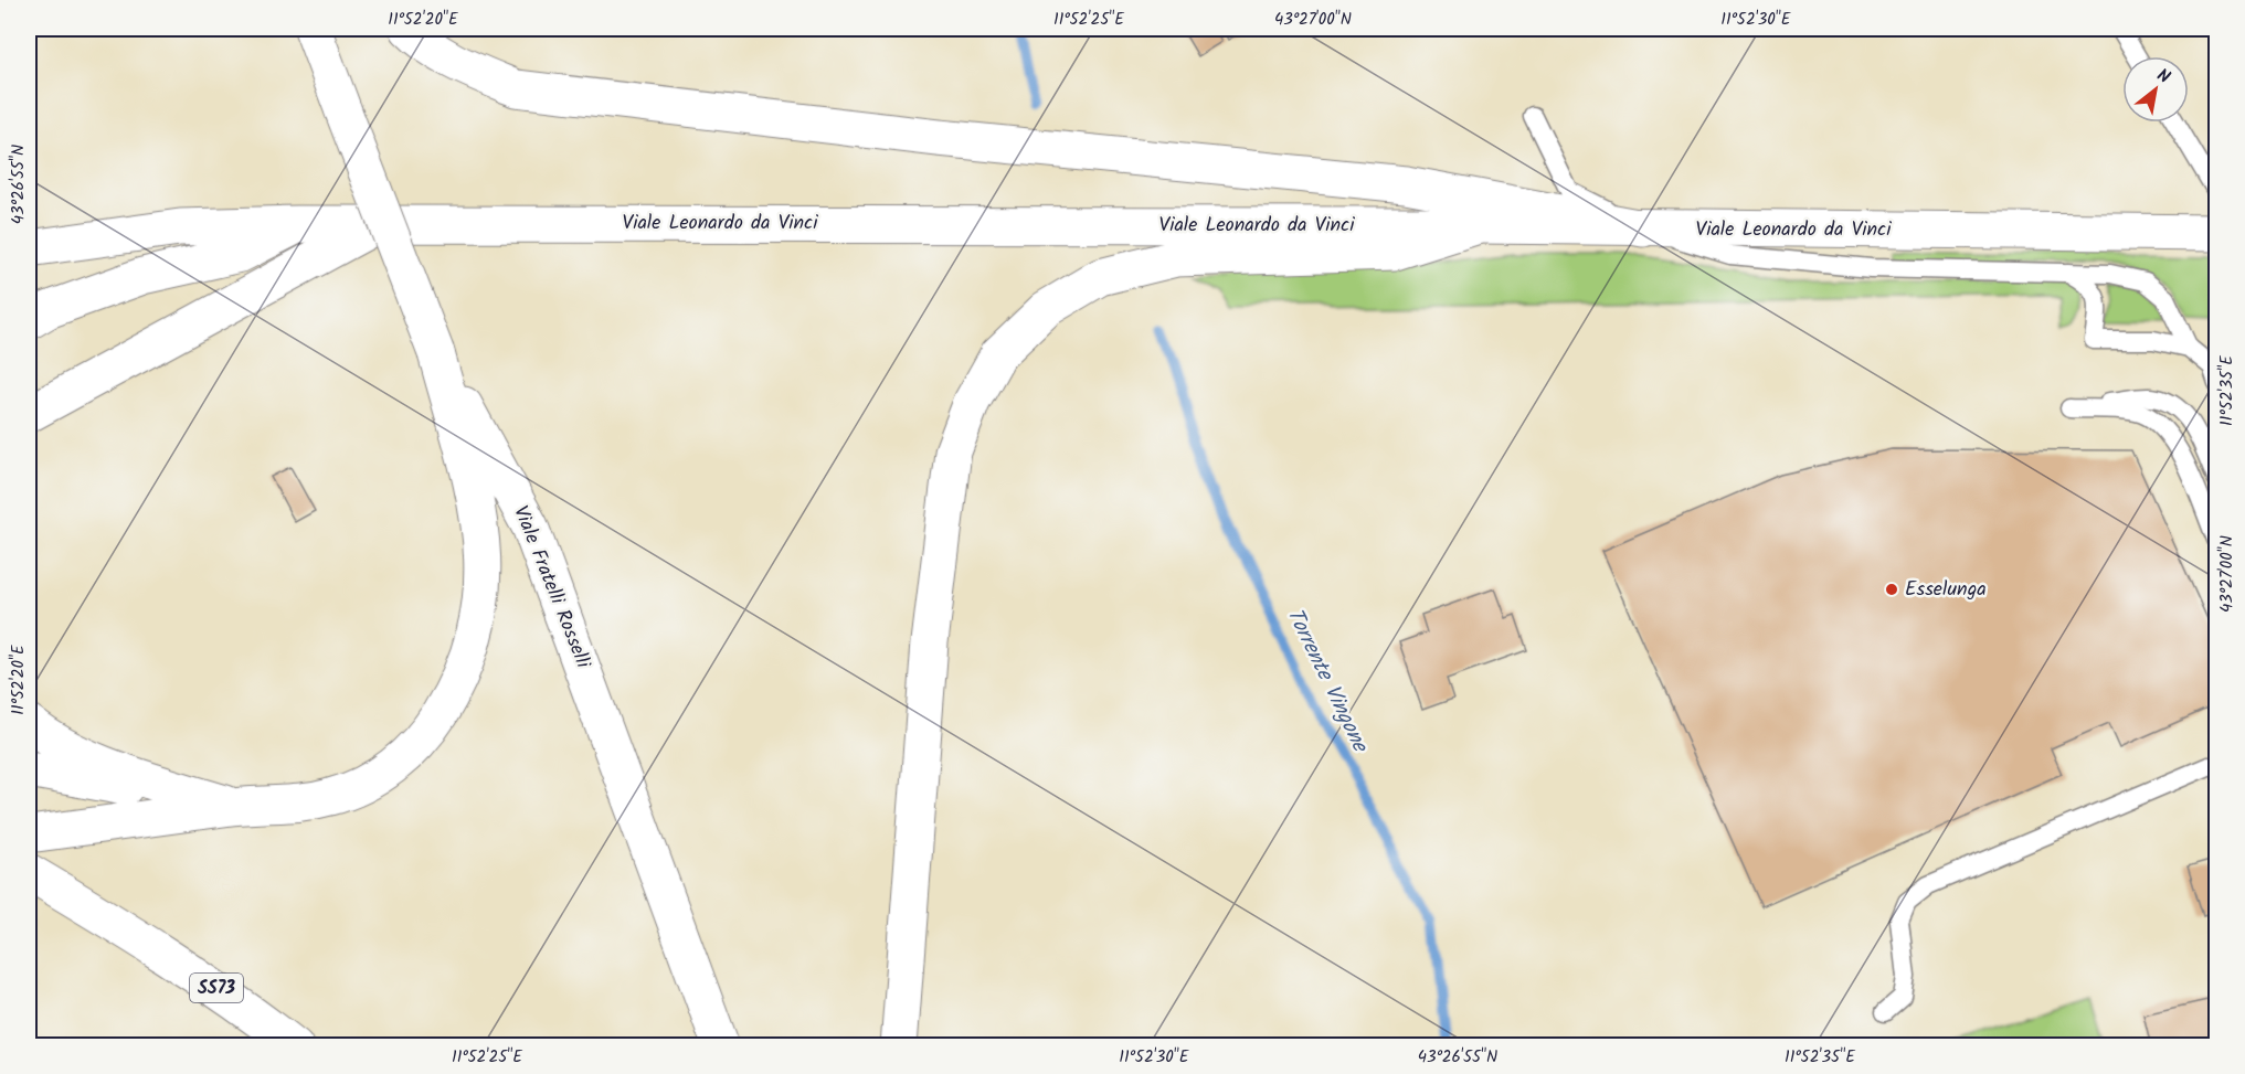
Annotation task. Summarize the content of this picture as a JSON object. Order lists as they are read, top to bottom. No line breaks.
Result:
{"streets":{"main road":["Viale Leonardo da Vinci","Viale Fratelli Rosselli","SS73"]},"water":["Torrente Vingone"],"places":["Esselunga"],"north":"top right","coordinates":["11°52'20\"E","11°52'25\"E","43°27'00\"N","11°52'30\"E","43°26'55\"N","11°52'35\"E"]}
